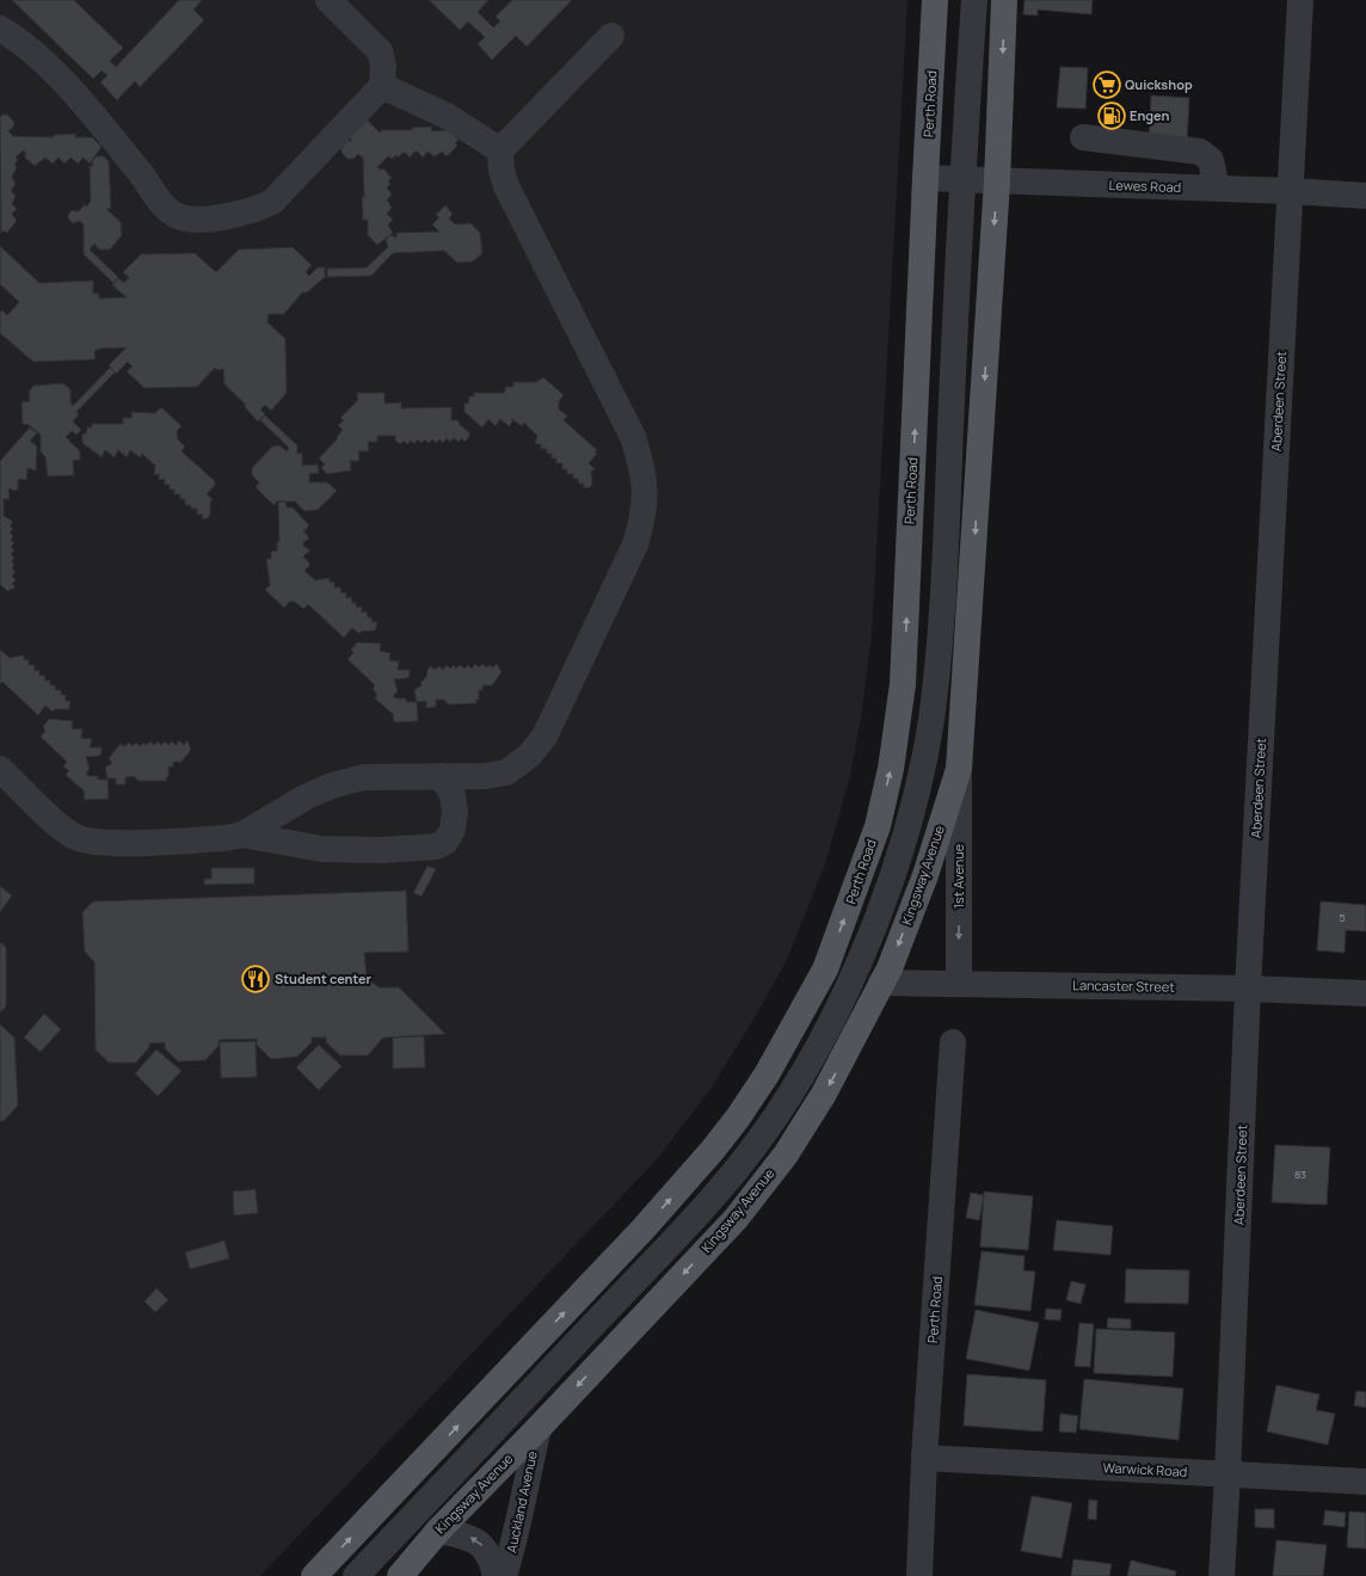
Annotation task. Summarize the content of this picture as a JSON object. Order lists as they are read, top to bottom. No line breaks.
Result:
{"streets":{"main road":["Perth Road","Kingsway Avenue"],"street":["Lewes Road","Aberdeen Street","1st Avenue","Lancaster Street","Warwick Road","Auckland Avenue"]},"crossings":[["Perth Road","Lewes Road"],["Perth Road","Warwick Road"],["Lewes Road","Aberdeen Street"],["Aberdeen Street","Lancaster Street"],["Aberdeen Street","Warwick Road"],["Kingsway Avenue","1st Avenue"],["Kingsway Avenue","Lancaster Street"],["Kingsway Avenue","Auckland Avenue"],["1st Avenue","Lancaster Street"]],"one_way":["Kingsway Avenue","1st Avenue"],"places":{"supermarket":["Quickshop"],"fuel station":["Engen"],"restaurant":["Student center"]},"house_numbers":["5","83"]}
